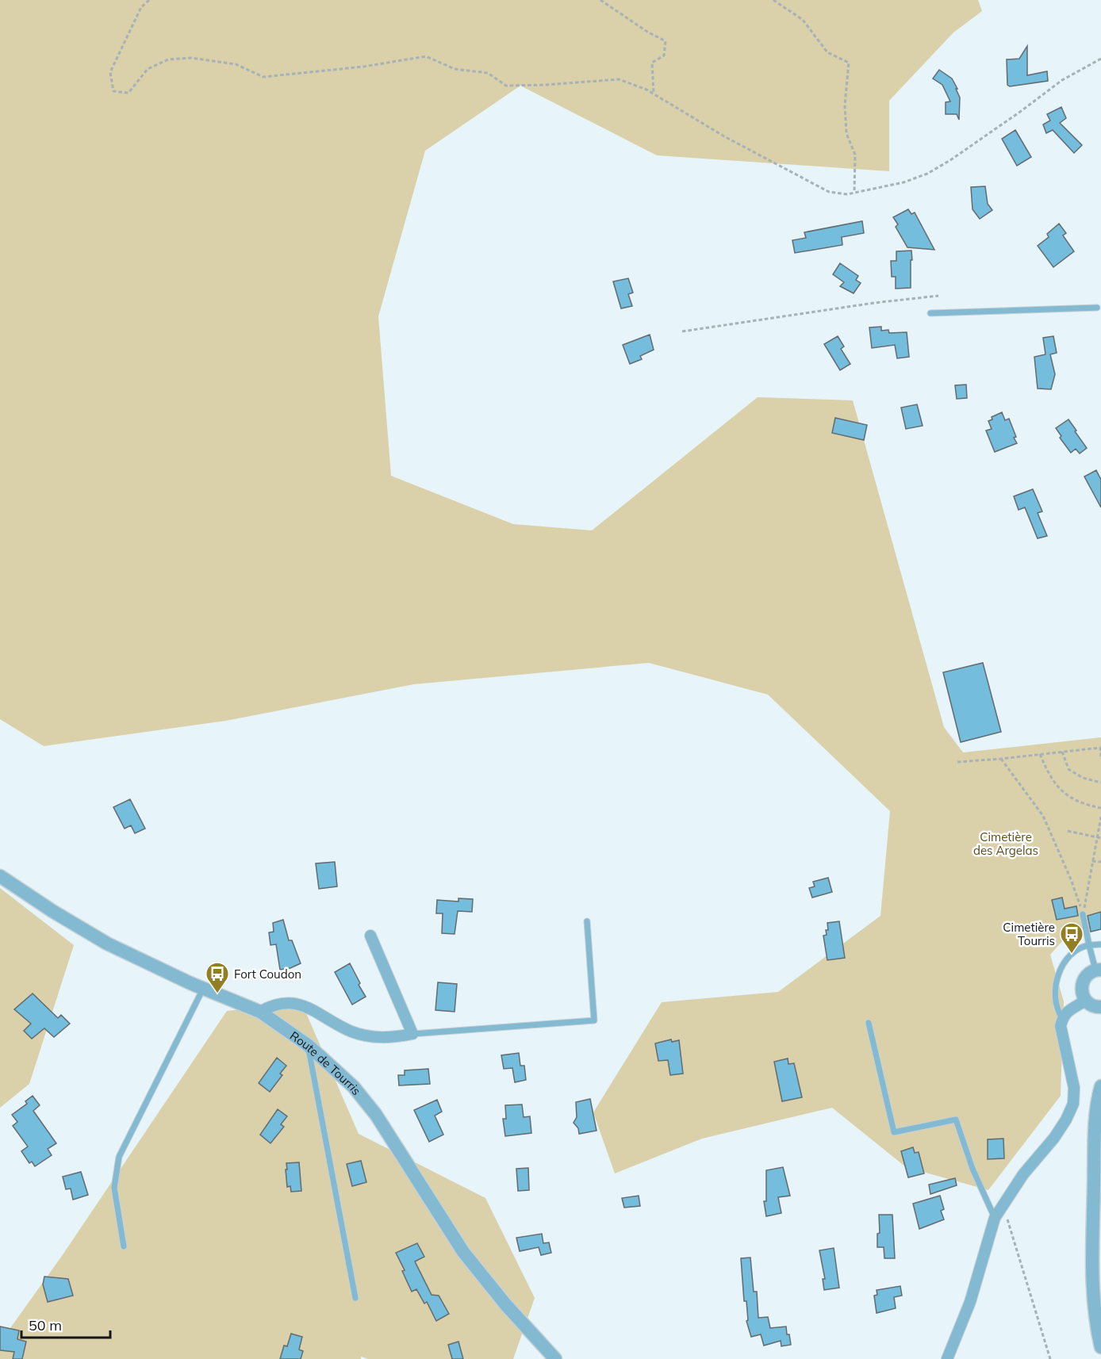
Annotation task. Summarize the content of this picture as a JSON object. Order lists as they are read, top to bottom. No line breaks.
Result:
{"streets":{"street":["Route de Tourris"]},"parks":["Cimetière des Argelas"],"places":{"bus stop":["Cimetière Tourris","Fort Coudon"]},"scale_bar":"50 m"}
